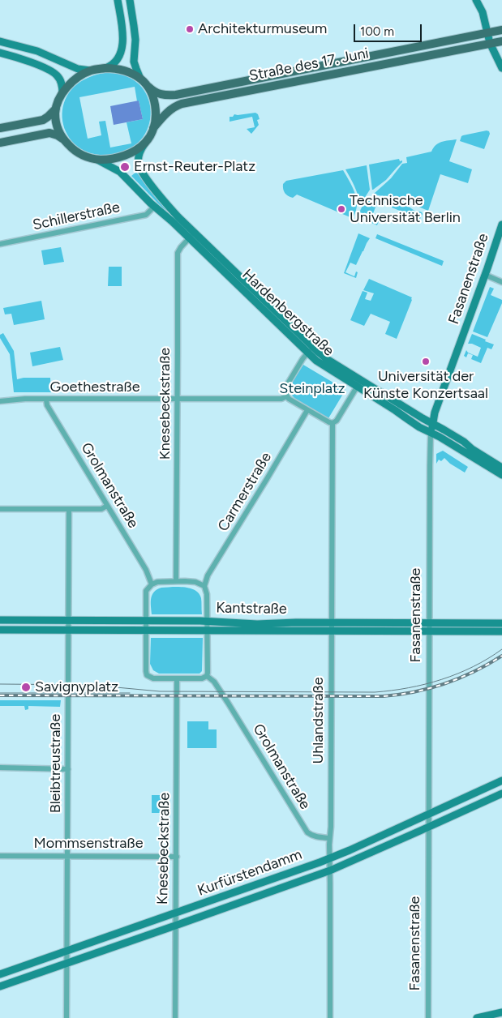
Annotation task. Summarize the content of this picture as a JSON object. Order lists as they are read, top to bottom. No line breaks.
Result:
{"streets":{"main road":["Straße des 17. Juni","Fasanenstraße","Hardenbergstraße","Kantstraße","Kurfürstendamm"],"street":["Schillerstraße","Goethestraße","Knesebeckstraße","Grolmanstraße","Carmerstraße","Uhlandstraße","Bleibtreustraße","Mommsenstraße"]},"crossings":[["Straße des 17. Juni","Hardenbergstraße"],["Schillerstraße","Hardenbergstraße"],["Fasanenstraße","Hardenbergstraße"],["Fasanenstraße","Kantstraße"],["Fasanenstraße","Kurfürstendamm"],["Hardenbergstraße","Knesebeckstraße"],["Goethestraße","Knesebeckstraße"],["Goethestraße","Grolmanstraße"],["Knesebeckstraße","Mommsenstraße"],["Knesebeckstraße","Kurfürstendamm"],["Grolmanstraße","Uhlandstraße"],["Kantstraße","Uhlandstraße"],["Kantstraße","Bleibtreustraße"],["Uhlandstraße","Kurfürstendamm"],["Bleibtreustraße","Mommsenstraße"],["Bleibtreustraße","Kurfürstendamm"]],"parks":["Steinplatz"],"places":["Architekturmuseum","Ernst-Reuter-Platz","Technische Universität Berlin","Universität der Künste Konzertsaal","Savignyplatz"],"scale_bar":"100 m"}
